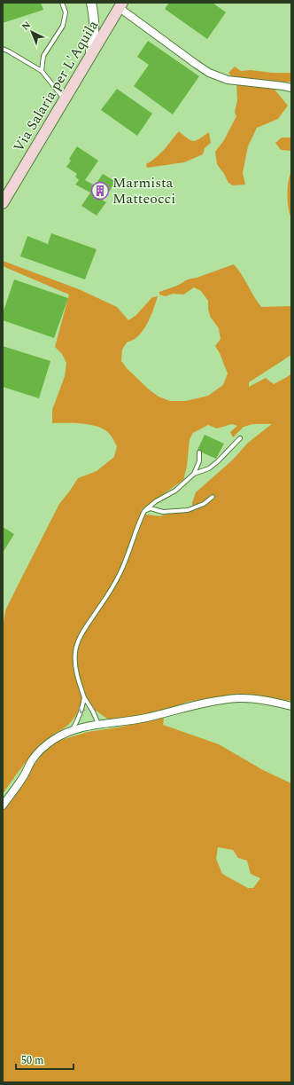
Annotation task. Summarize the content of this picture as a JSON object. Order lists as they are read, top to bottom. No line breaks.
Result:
{"streets":{"main road":["Via Salaria per L'Aquila"]},"places":{"building":["Marmista Matteocci"]},"scale_bar":"50 m","north":"top left"}
